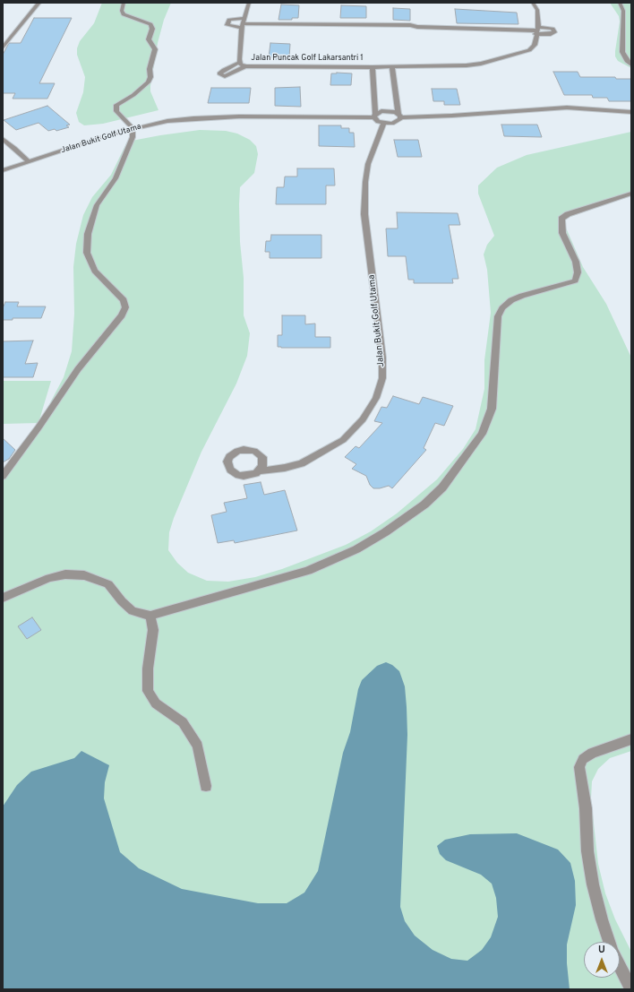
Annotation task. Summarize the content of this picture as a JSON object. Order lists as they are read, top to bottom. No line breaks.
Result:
{"streets":{"street":["Jalan Puncak Golf Lakarsantri 1","Jalan Bukit Golf Utama"]},"crossings":[["Jalan Puncak Golf Lakarsantri 1","Jalan Bukit Golf Utama"]],"north":"top"}
